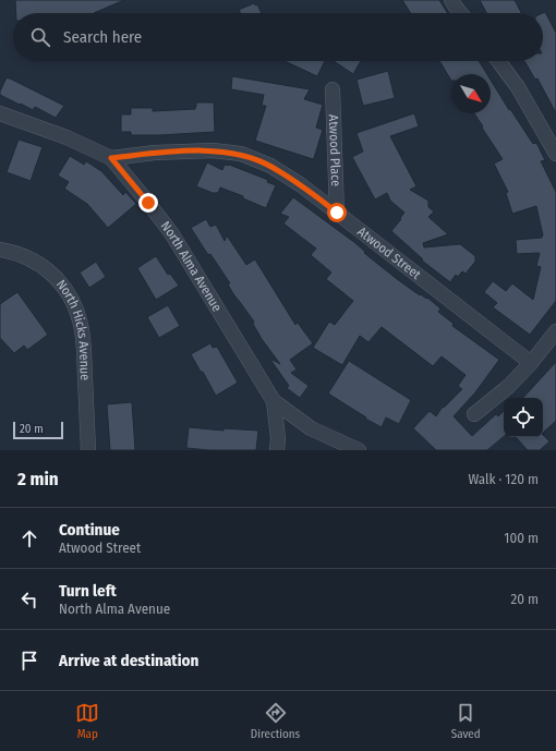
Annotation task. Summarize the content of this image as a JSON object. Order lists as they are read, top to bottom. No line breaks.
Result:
{"streets":{"street":["Atwood Place","Atwood Street","North Alma Avenue","North Hicks Avenue"]},"crossings":[["Atwood Place","Atwood Street"],["Atwood Street","North Alma Avenue"]],"scale_bar":"20 m","north":"bottom right","page":{"search":"Search here","scale":"20 m","heading":["2 min","Walk · 120 m"],"list":[["Continue","Atwood Street","100 m"],["Turn left","North Alma Avenue","20 m"],"Arrive at destination"],"nav":["Map","Directions","Saved"]}}
